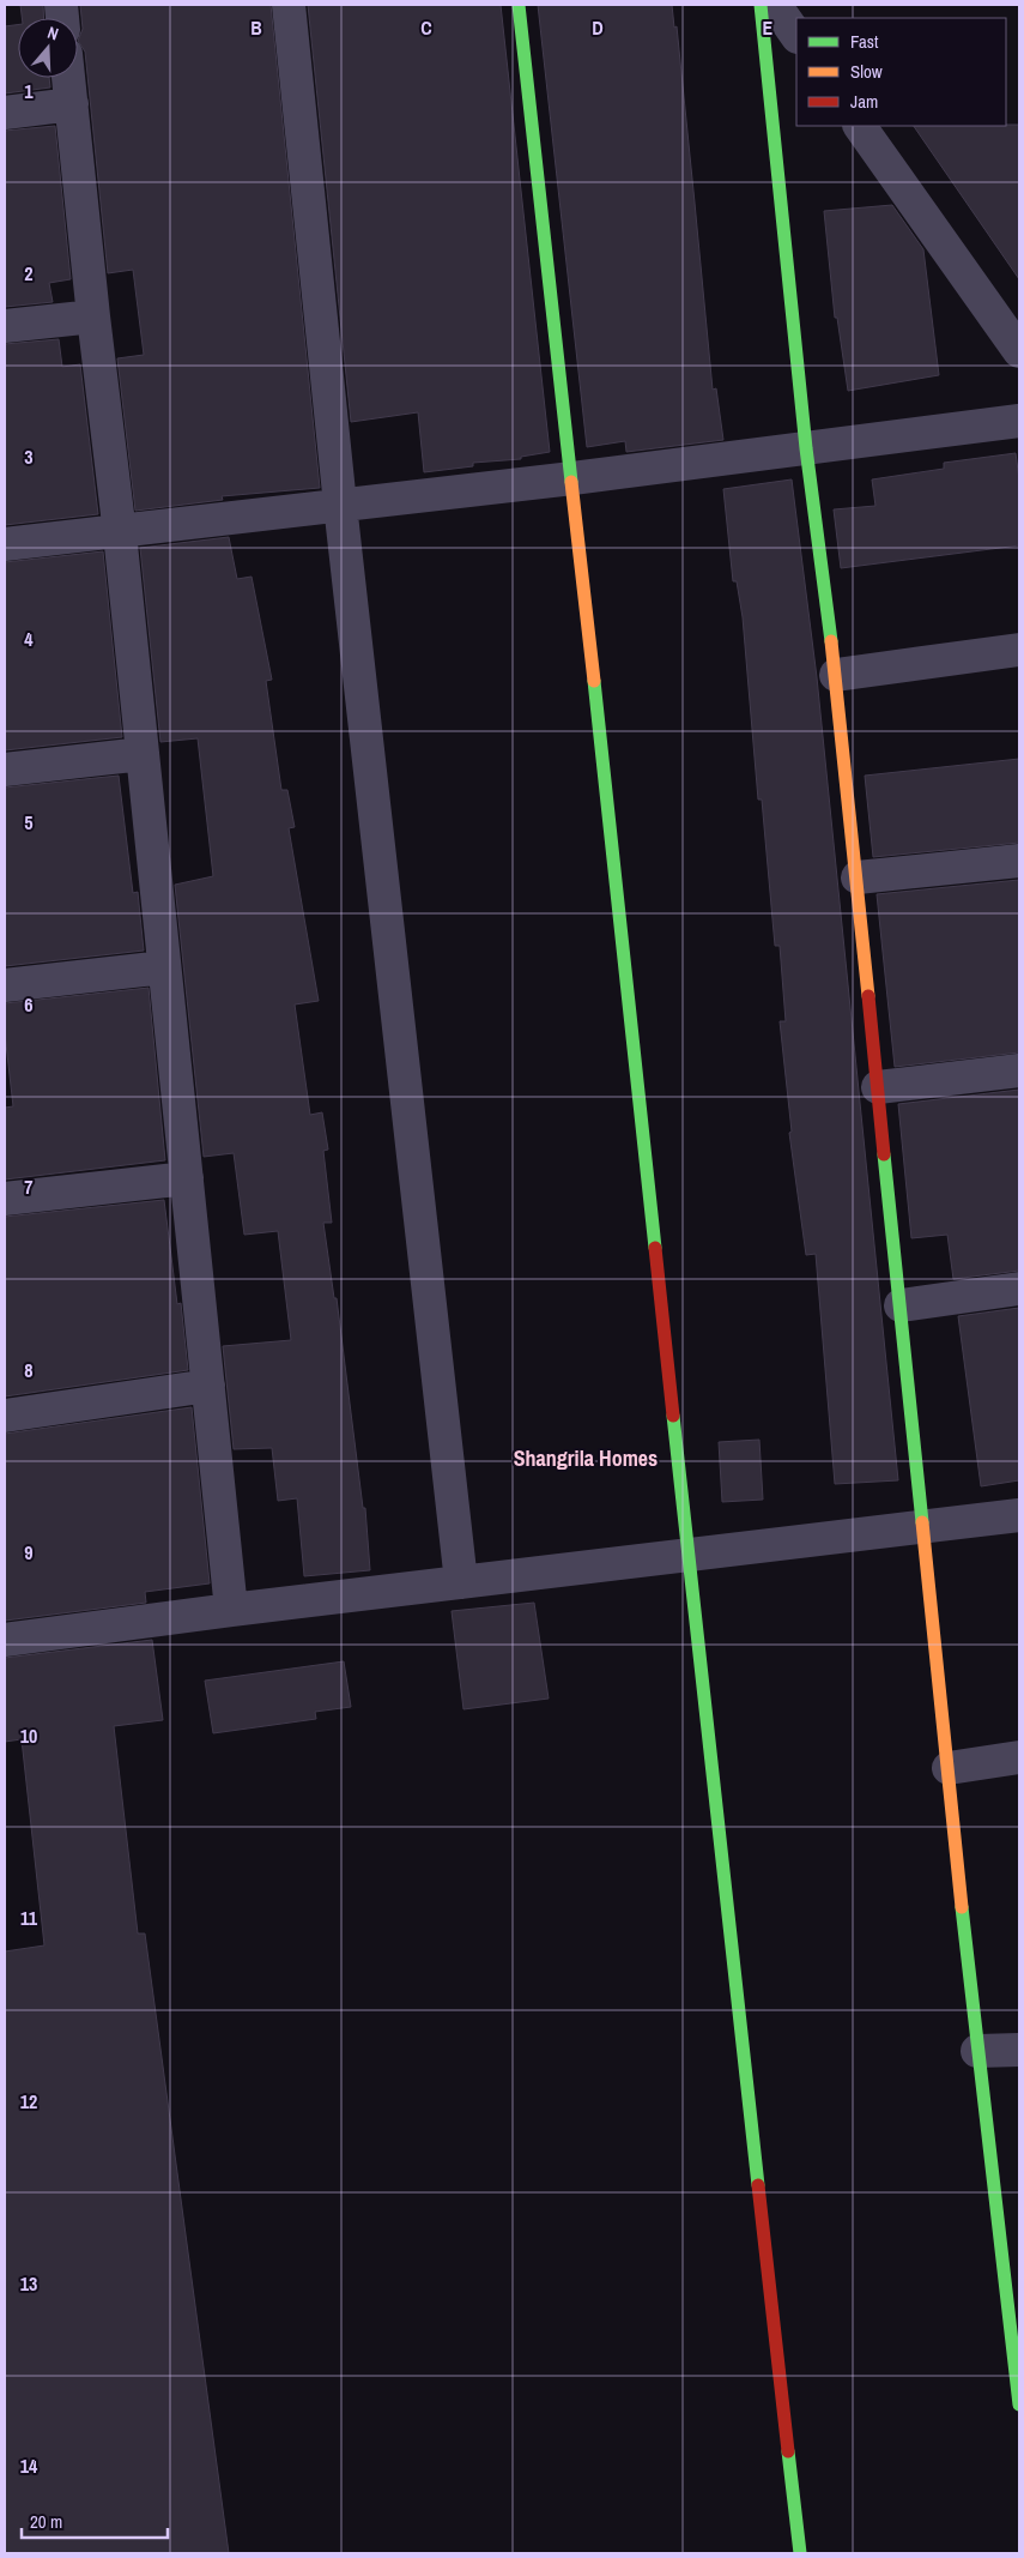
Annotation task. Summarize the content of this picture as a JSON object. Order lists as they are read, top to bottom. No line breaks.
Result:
{"districts":["Shangrila Homes"],"legend":["Fast","Slow","Jam"],"scale_bar":"20 m","north":"top","grid":{"columns":["B","C","D","E"],"rows":["1","2","3","4","5","6","7","8","9","10","11","12","13","14"]}}
